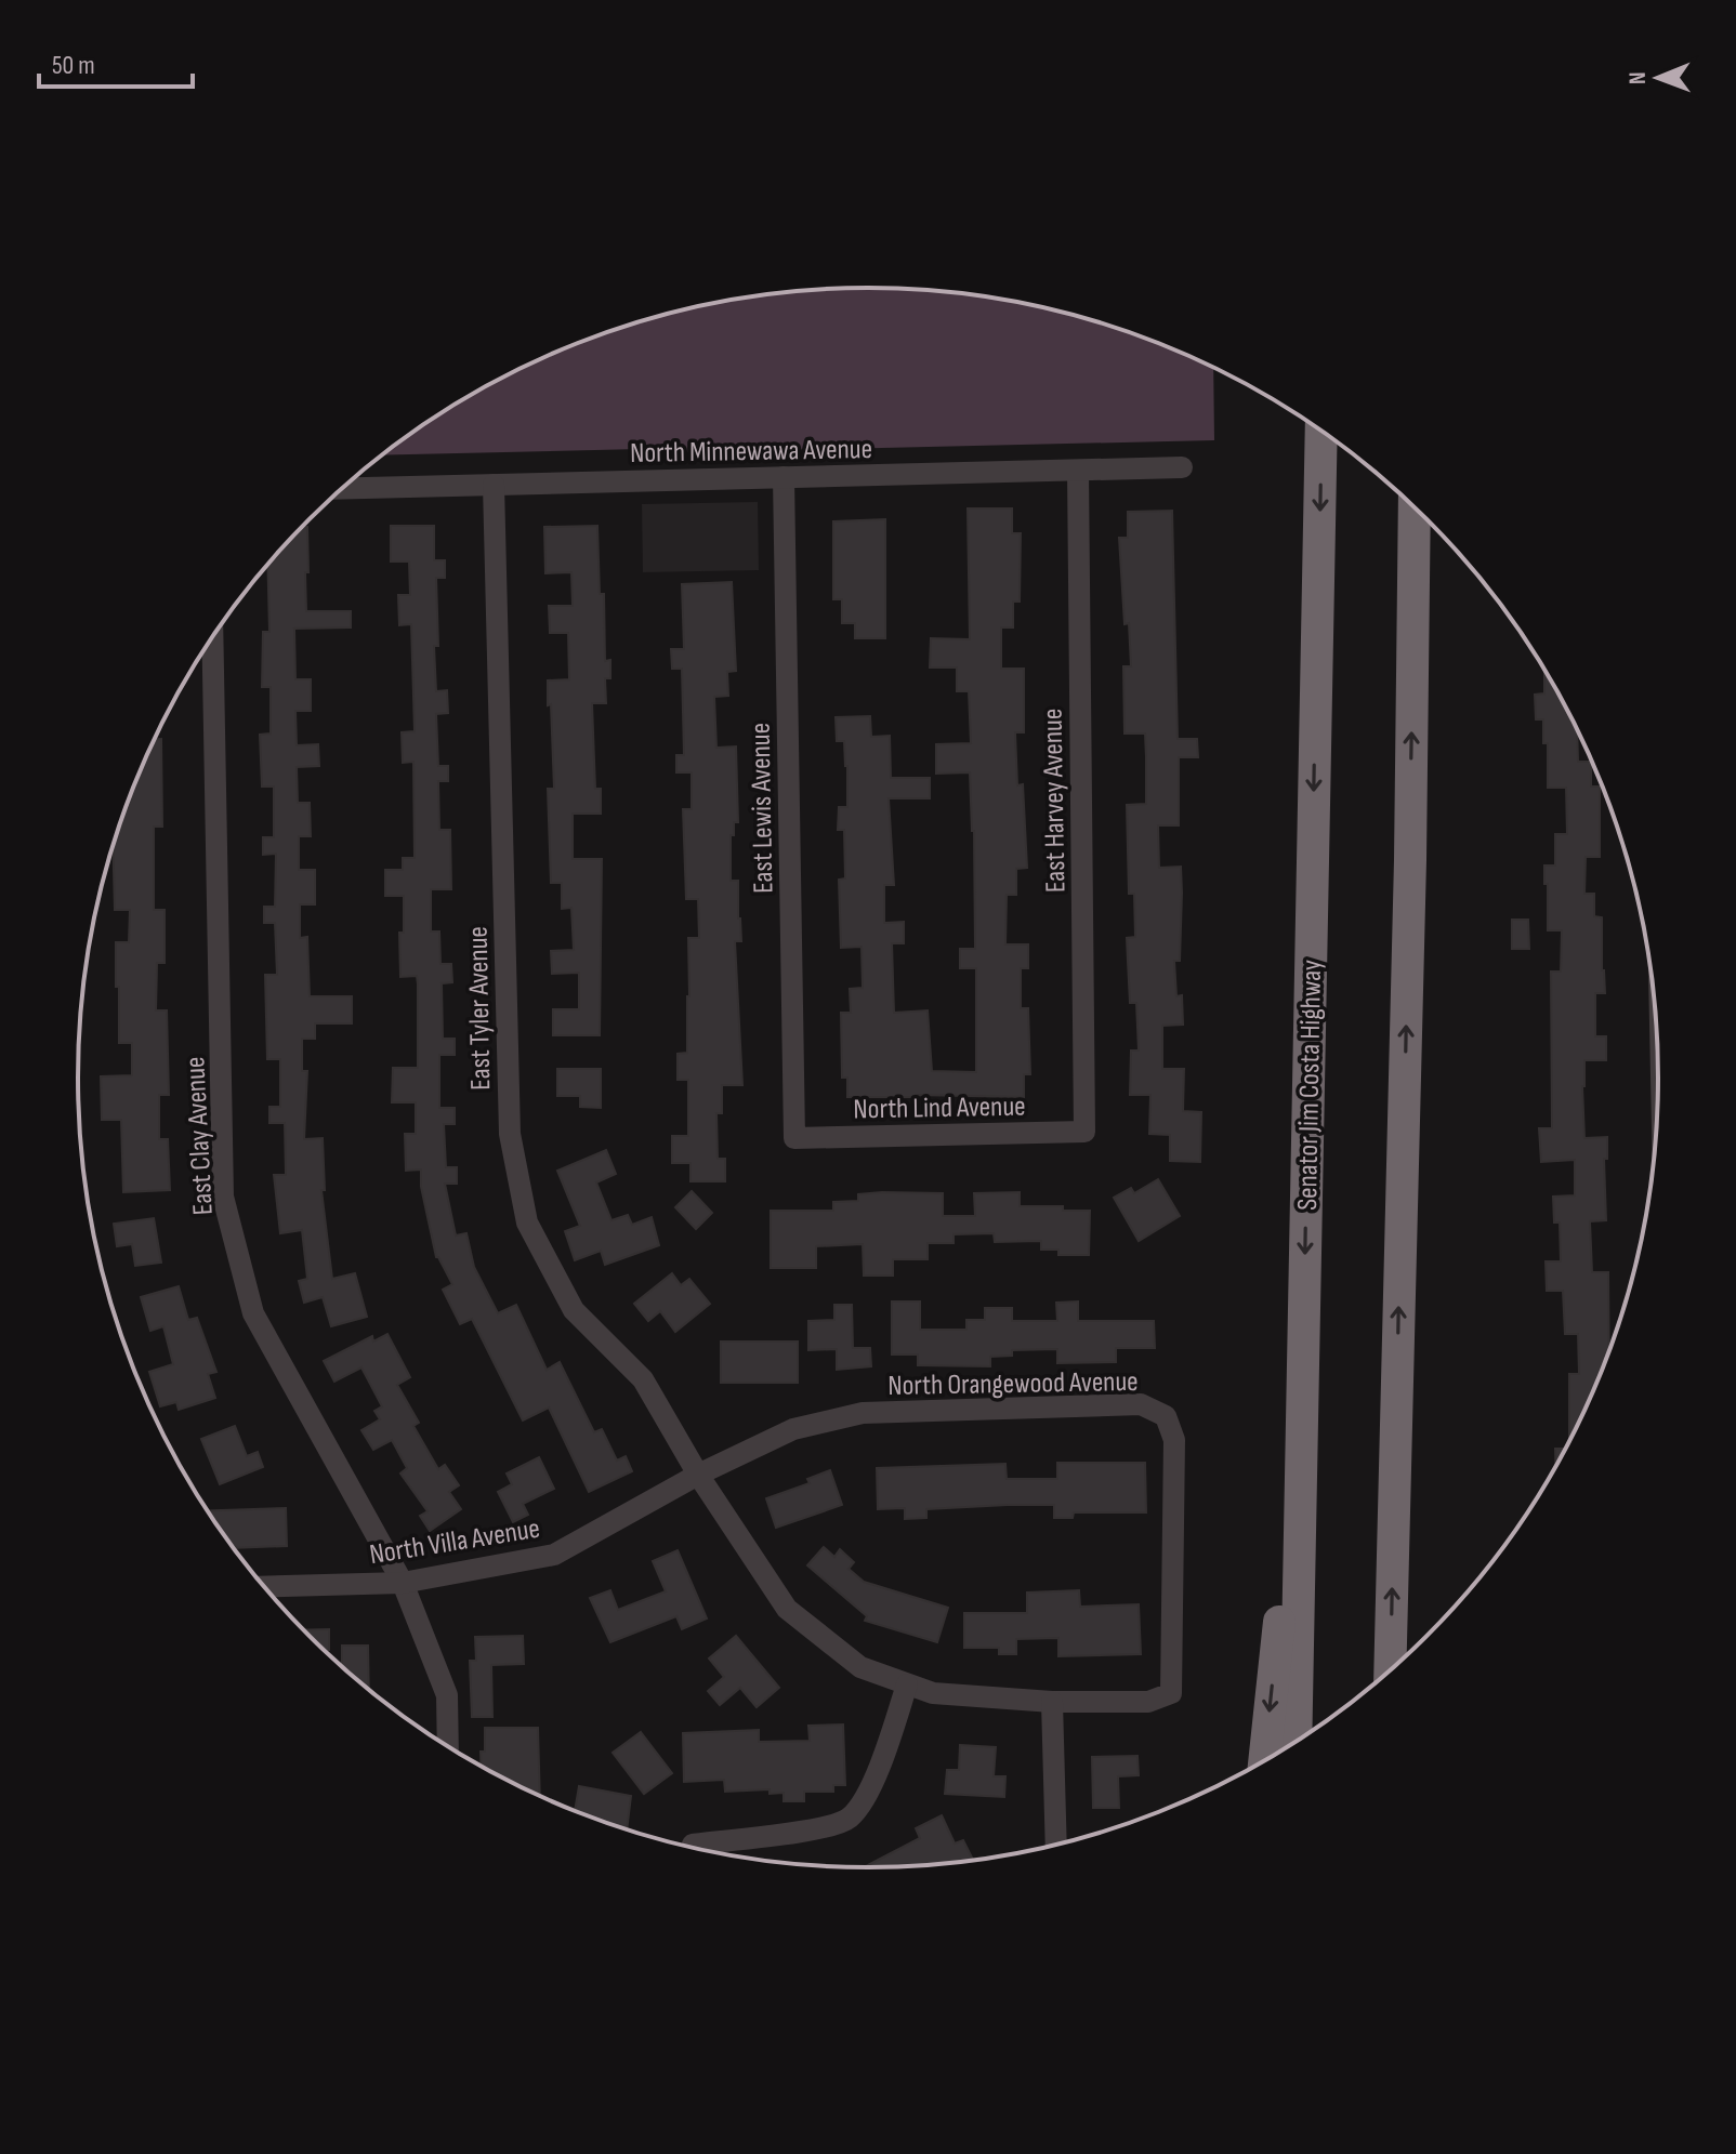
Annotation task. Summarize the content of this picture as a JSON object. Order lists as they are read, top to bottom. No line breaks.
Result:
{"streets":{"highway":["Senator Jim Costa Highway"],"street":["North Minnewawa Avenue","East Harvey Avenue","East Lewis Avenue","East Tyler Avenue","North Lind Avenue","East Clay Avenue","North Orangewood Avenue","North Villa Avenue"]},"crossings":[["North Minnewawa Avenue","East Harvey Avenue"],["North Minnewawa Avenue","East Lewis Avenue"],["North Minnewawa Avenue","East Tyler Avenue"],["East Harvey Avenue","North Lind Avenue"],["East Lewis Avenue","North Lind Avenue"],["East Tyler Avenue","North Orangewood Avenue"],["East Tyler Avenue","North Villa Avenue"],["East Clay Avenue","North Villa Avenue"],["North Orangewood Avenue","North Villa Avenue"]],"scale_bar":"50 m","north":"left"}
